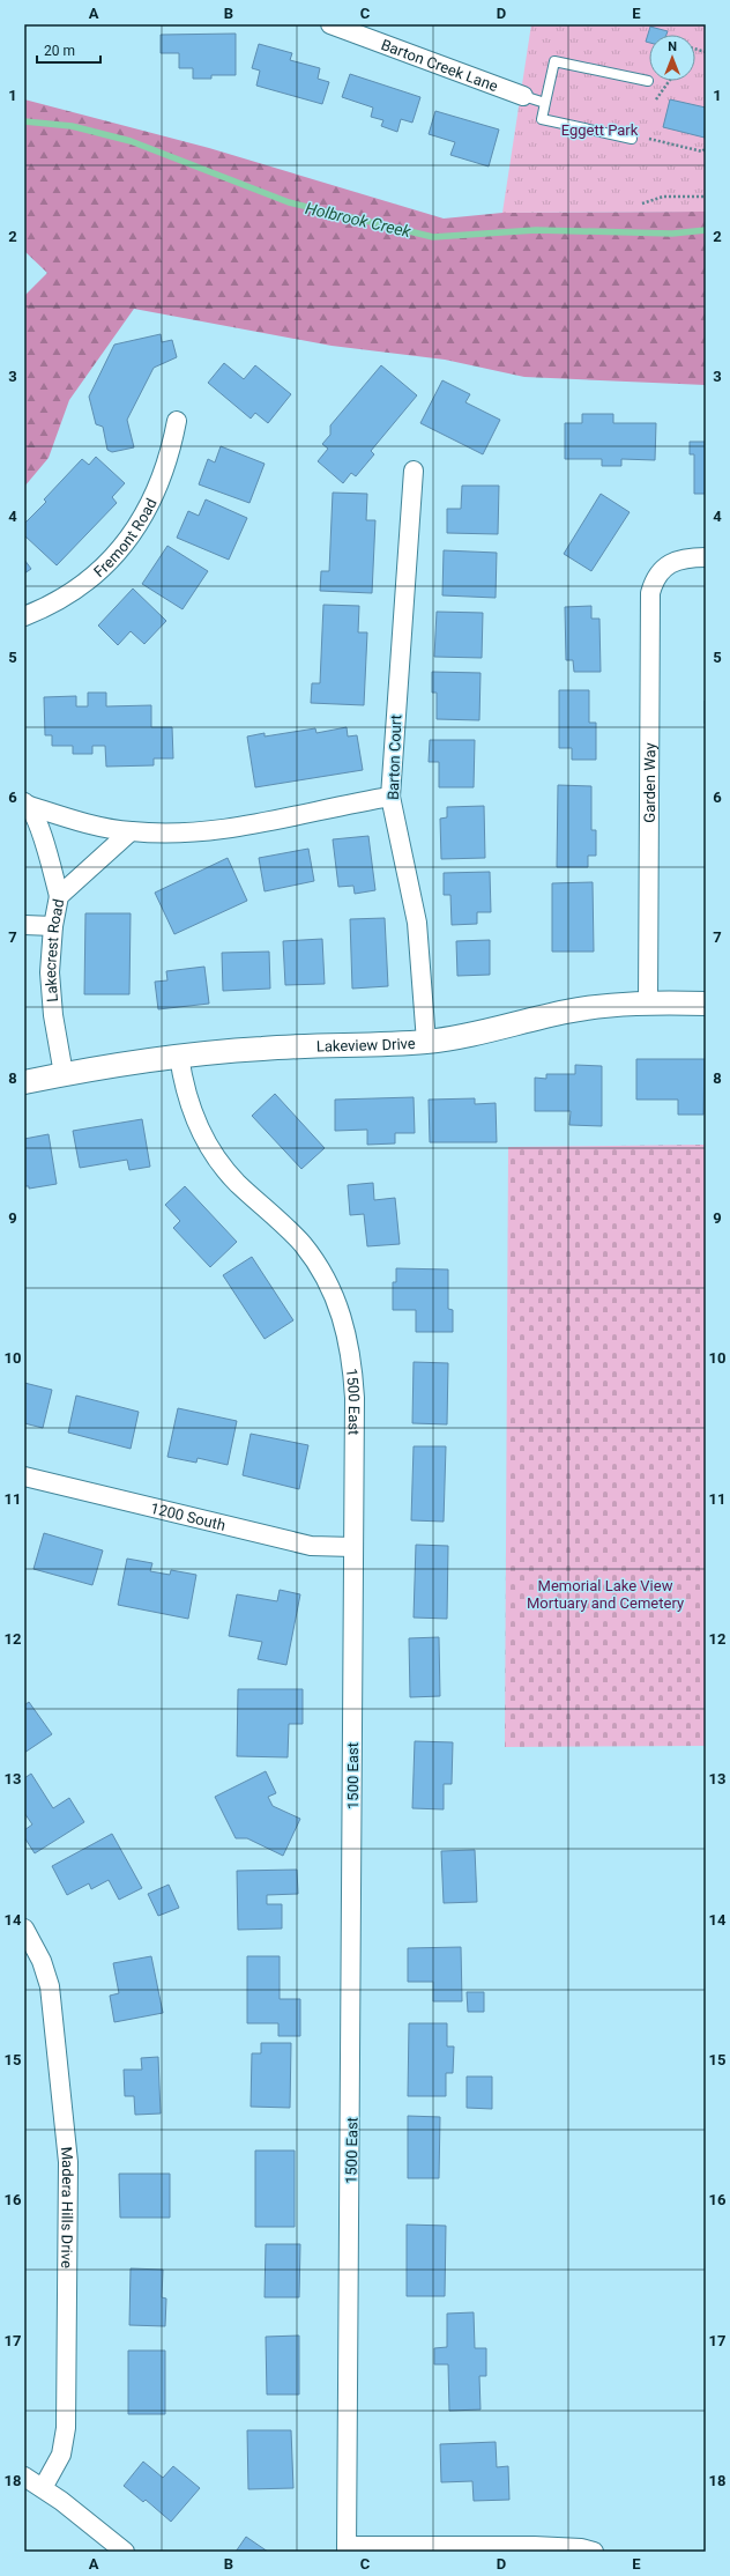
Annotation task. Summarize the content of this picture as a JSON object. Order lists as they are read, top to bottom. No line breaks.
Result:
{"streets":{"street":["Barton Creek Lane","Fremont Road","Barton Court","Garden Way","Lakecrest Road","Lakeview Drive","1500 East","1200 South","Madera Hills Drive"]},"crossings":[["Barton Court","Lakeview Drive"],["Garden Way","Lakeview Drive"],["Lakecrest Road","Lakeview Drive"],["Lakeview Drive","1500 East"],["1500 East","1200 South"]],"water":["Holbrook Creek"],"parks":["Eggett Park","Memorial Lake View Mortuary and Cemetery"],"scale_bar":"20 m","north":"top","grid":{"columns":["A","B","C","D","E"],"rows":["1","2","3","4","5","6","7","8","9","10","11","12","13","14","15","16","17","18"]}}
